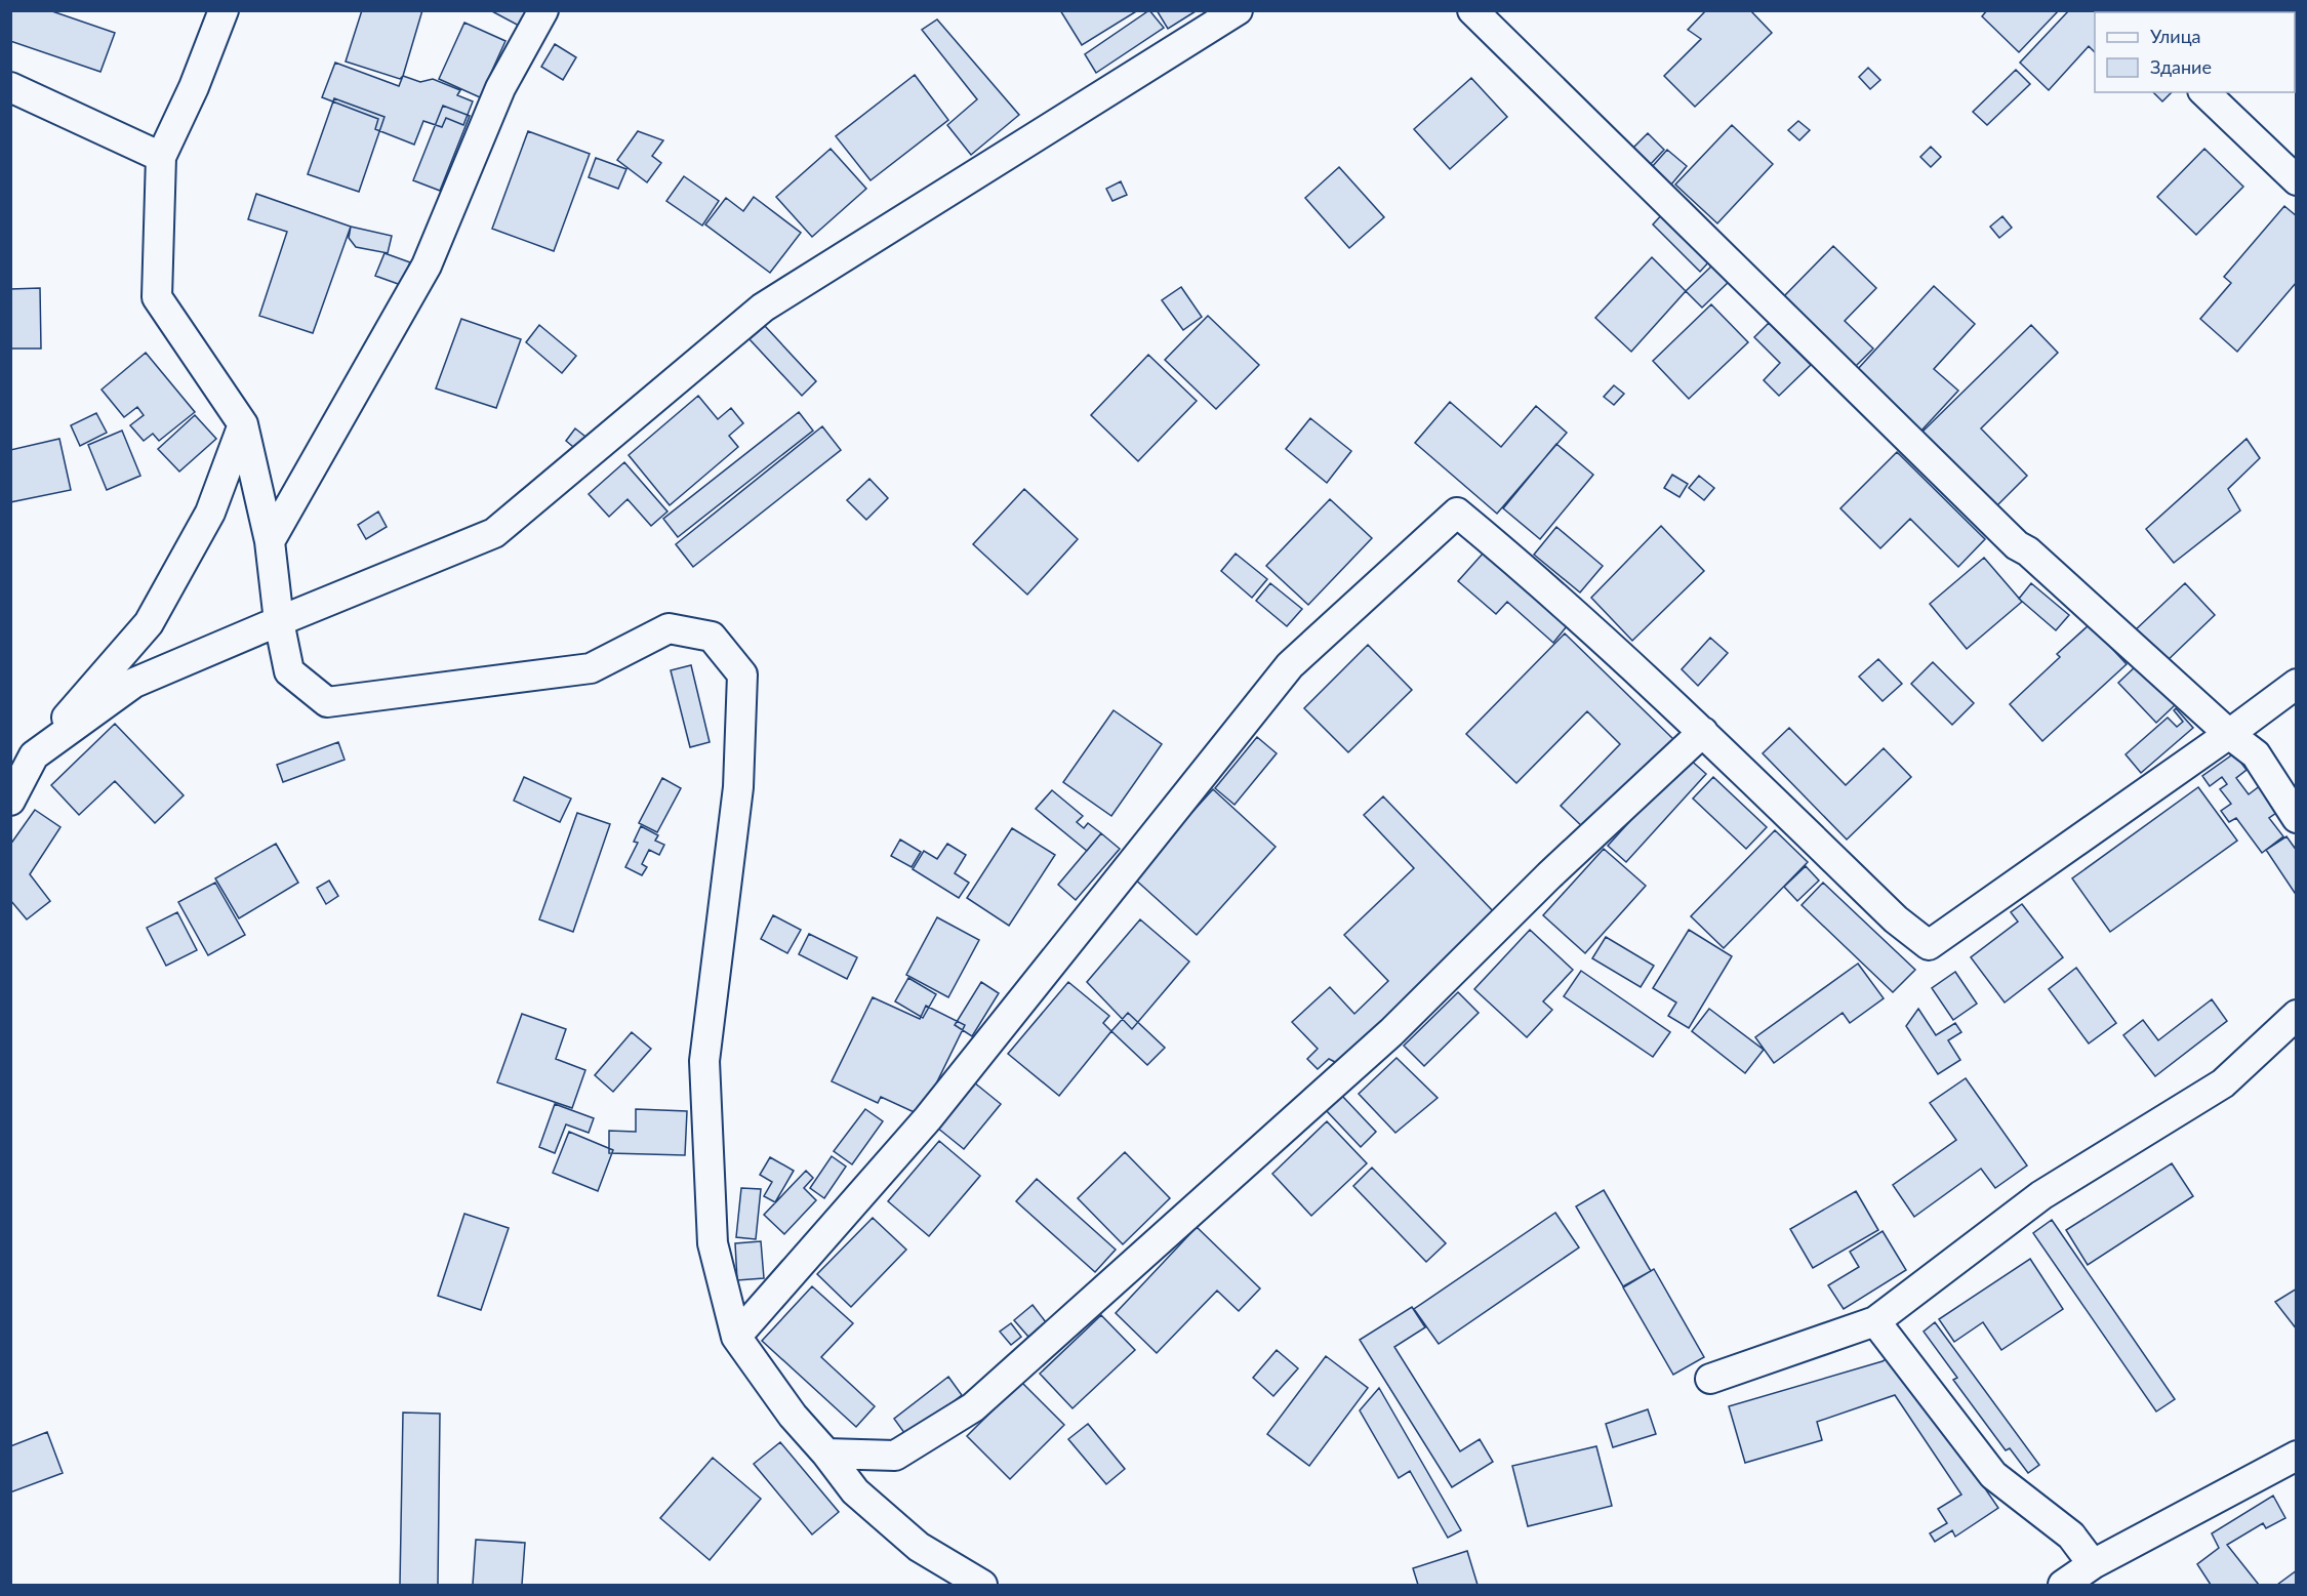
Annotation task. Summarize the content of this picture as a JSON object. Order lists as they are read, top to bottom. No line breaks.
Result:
{"legend":["Улица","Здание"]}
